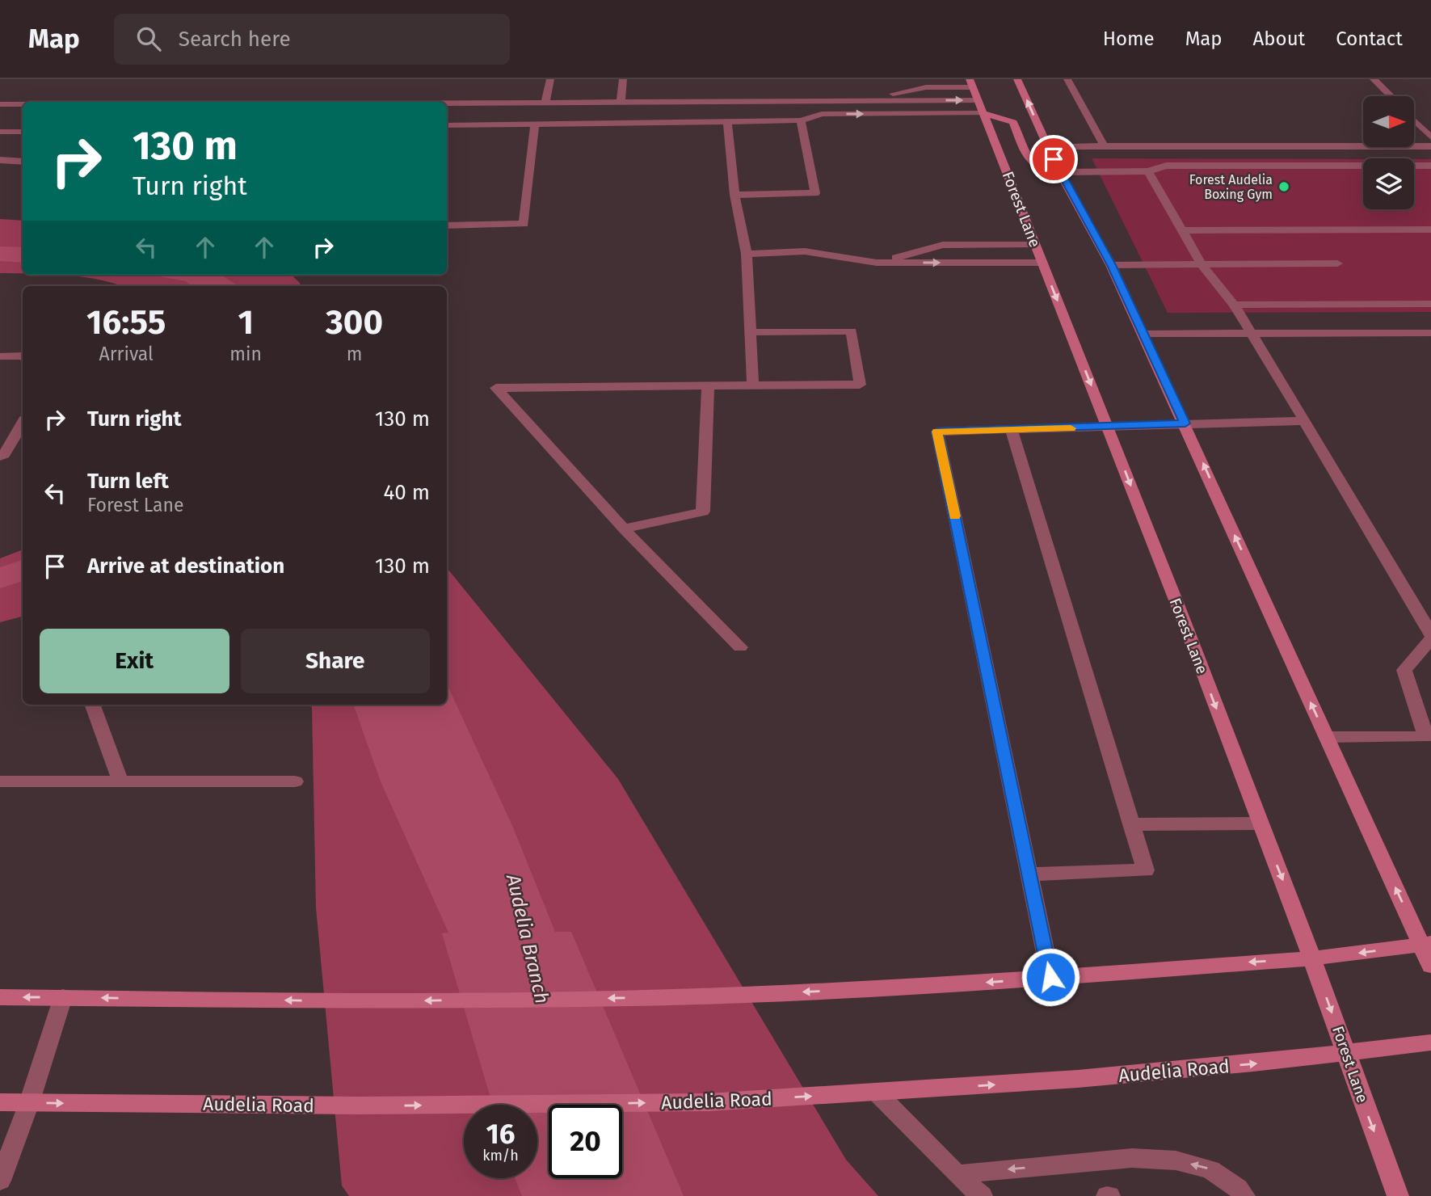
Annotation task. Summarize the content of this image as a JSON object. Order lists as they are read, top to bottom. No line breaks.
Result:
{"streets":{"main road":["Forest Lane","Audelia Road"]},"crossings":[["Forest Lane","Audelia Road"]],"water":["Audelia Branch"],"places":["Forest Audelia Boxing Gym"],"north":"right","page":{"header":"Map","search":"Search here","nav":["Home","Map","About","Contact"],"turn":["130 m","Turn right"],"eta":["16:55","Arrival","1","min","300","m"],"list":[{"name":"Turn right","value":"130 m"},{"name":"Turn left","note":"Forest Lane","value":"40 m"},{"name":"Arrive at destination","value":"130 m"}],"buttons":["Exit","Share"],"speed":"16 km/h","limit":"20"}}
